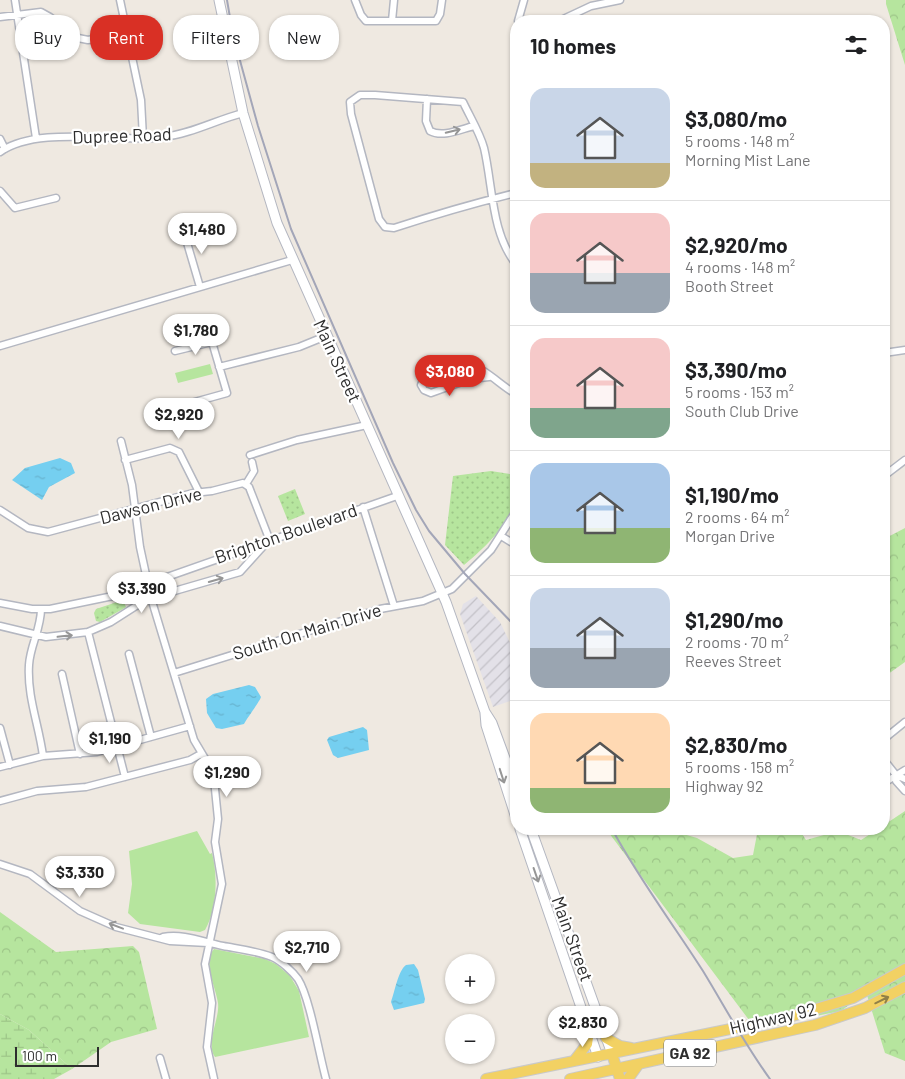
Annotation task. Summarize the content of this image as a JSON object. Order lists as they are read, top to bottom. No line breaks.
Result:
{"streets":{"main road":["Main Street","Highway 92","GA 92"],"street":["Dupree Road","Dawson Drive","Brighton Boulevard","South On Main Drive"]},"crossings":[["Dupree Road","Main Street"],["Main Street","Brighton Boulevard"],["Main Street","South On Main Drive"],["Main Street","Highway 92"]],"scale_bar":"100 m","page":{"chip":["Buy","Rent","Filters","New"],"heading":"10 homes","list":[{"name":"$3,080/mo","note":"5 rooms · 148 m² · Morning Mist Lane"},{"name":"$2,920/mo","note":"4 rooms · 148 m² · Booth Street"},{"name":"$3,390/mo","note":"5 rooms · 153 m² · South Club Drive"},{"name":"$1,190/mo","note":"2 rooms · 64 m² · Morgan Drive"},{"name":"$1,290/mo","note":"2 rooms · 70 m² · Reeves Street"},{"name":"$2,830/mo","note":"5 rooms · 158 m² · Highway 92"}],"price":["$1,480","$1,780","$3,080","$2,920","$3,390","$1,190","$1,290","$3,330","$2,710","$2,830"],"map_buttons":["+","−"],"scale":"100 m"}}
